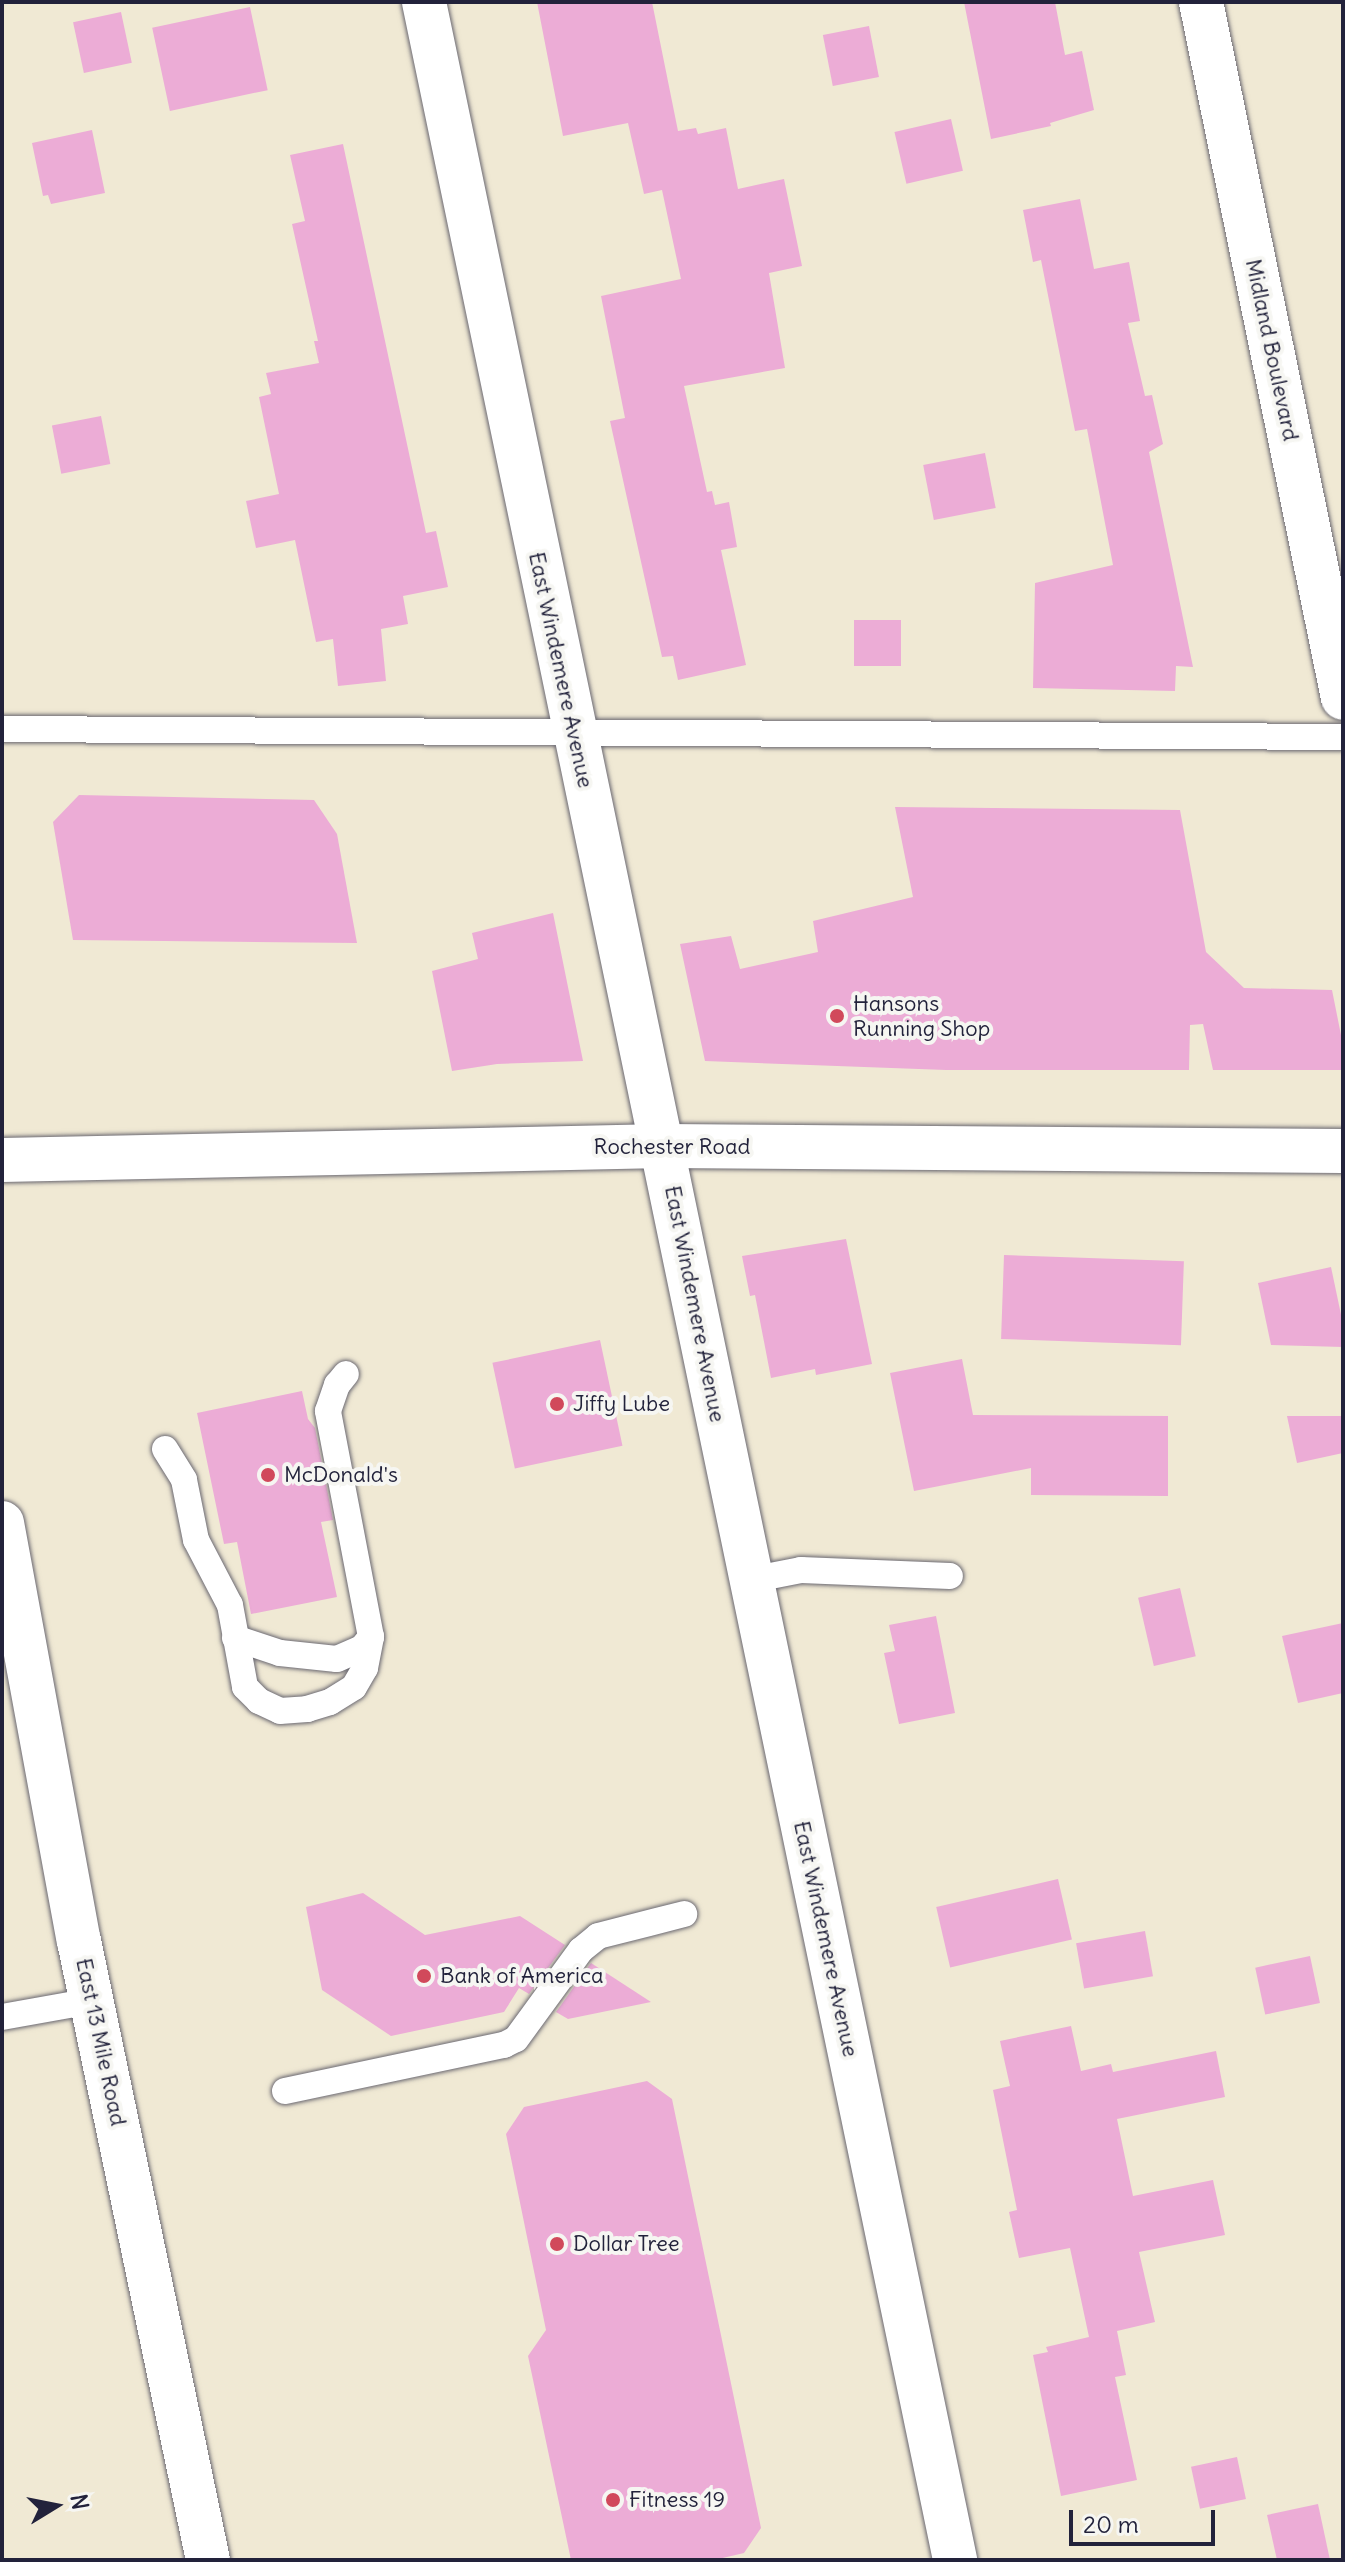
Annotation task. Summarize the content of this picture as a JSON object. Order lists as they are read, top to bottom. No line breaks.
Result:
{"streets":{"street":["Midland Boulevard","East Windemere Avenue","Rochester Road","East 13 Mile Road"]},"crossings":[["East Windemere Avenue","Rochester Road"]],"places":["Hansons Running Shop","Jiffy Lube","McDonald's","Bank of America","Dollar Tree","Fitness 19"],"scale_bar":"20 m","north":"right"}
